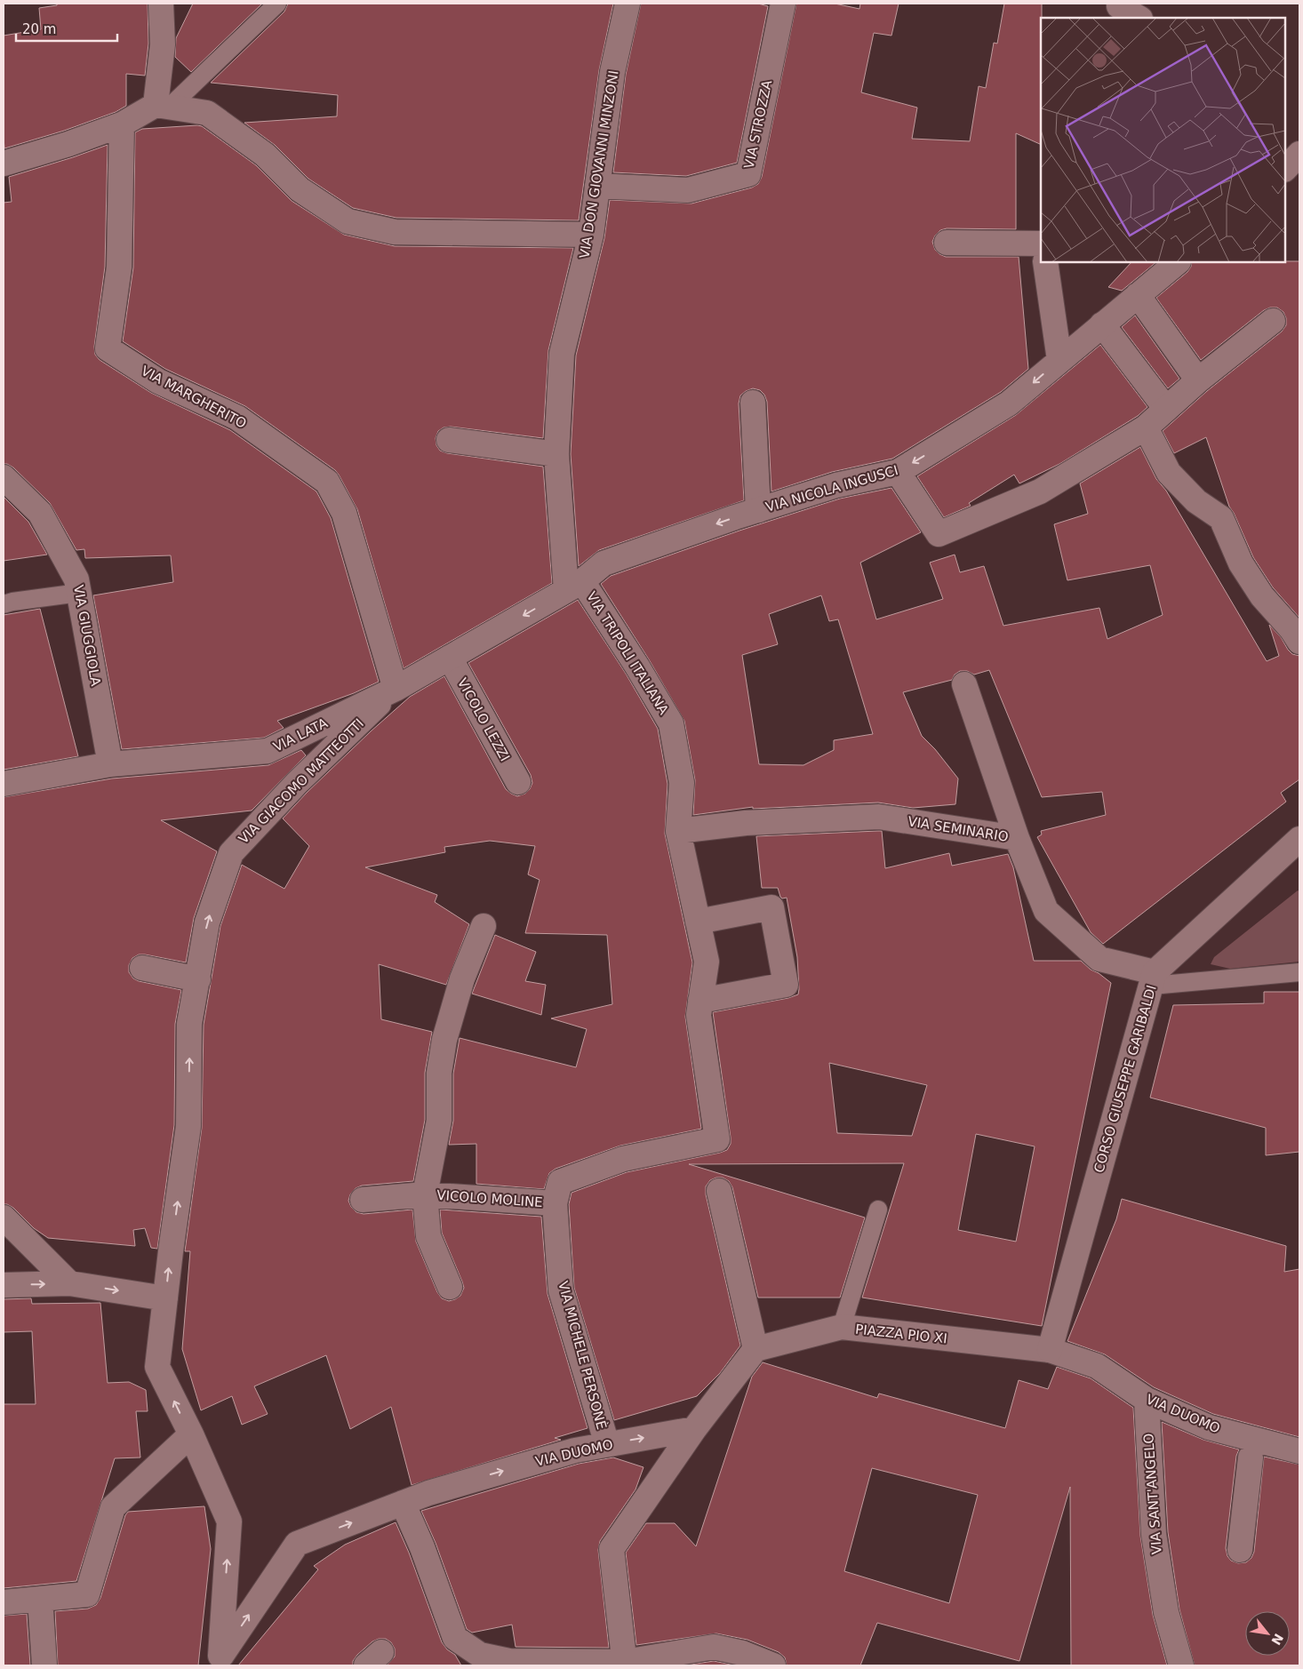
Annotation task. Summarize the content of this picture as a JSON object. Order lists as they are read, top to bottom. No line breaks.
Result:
{"streets":{"street":["VIA STROZZA","VIA DON GIOVANNI MINZONI","VIA MARGHERITO","VIA NICOLA INGUSCI","VIA GIUGGIOLA","VIA TRIPOLI ITALIANA","VICOLO LEZZI","VIA LATA","VIA GIACOMO MATTEOTTI","VIA SEMINARIO","CORSO GIUSEPPE GARIBALDI","VICOLO MOLINE","PIAZZA PIO XI","VIA MICHELE PERSONÈ","VIA DUOMO","VIA SANT'ANGELO"]},"crossings":[["VIA STROZZA","VIA DON GIOVANNI MINZONI"],["VIA DON GIOVANNI MINZONI","VIA NICOLA INGUSCI"],["VIA DON GIOVANNI MINZONI","VIA TRIPOLI ITALIANA"],["VIA DON GIOVANNI MINZONI","VIA LATA"],["VIA MARGHERITO","VIA LATA"],["VIA MARGHERITO","VIA GIACOMO MATTEOTTI"],["VIA NICOLA INGUSCI","VIA TRIPOLI ITALIANA"],["VIA NICOLA INGUSCI","VIA LATA"],["VIA GIUGGIOLA","VIA LATA"],["VIA TRIPOLI ITALIANA","VIA LATA"],["VIA TRIPOLI ITALIANA","VIA SEMINARIO"],["VIA TRIPOLI ITALIANA","VIA MICHELE PERSONÈ"],["VICOLO LEZZI","VIA LATA"],["VIA LATA","VIA GIACOMO MATTEOTTI"],["VIA GIACOMO MATTEOTTI","VIA DUOMO"],["VIA SEMINARIO","CORSO GIUSEPPE GARIBALDI"],["CORSO GIUSEPPE GARIBALDI","PIAZZA PIO XI"],["CORSO GIUSEPPE GARIBALDI","VIA DUOMO"],["VICOLO MOLINE","VIA MICHELE PERSONÈ"],["PIAZZA PIO XI","VIA DUOMO"],["VIA MICHELE PERSONÈ","VIA DUOMO"],["VIA DUOMO","VIA SANT'ANGELO"]],"one_way":["VIA NICOLA INGUSCI","VIA GIACOMO MATTEOTTI","VIA DUOMO"],"scale_bar":"20 m","north":"bottom right"}
